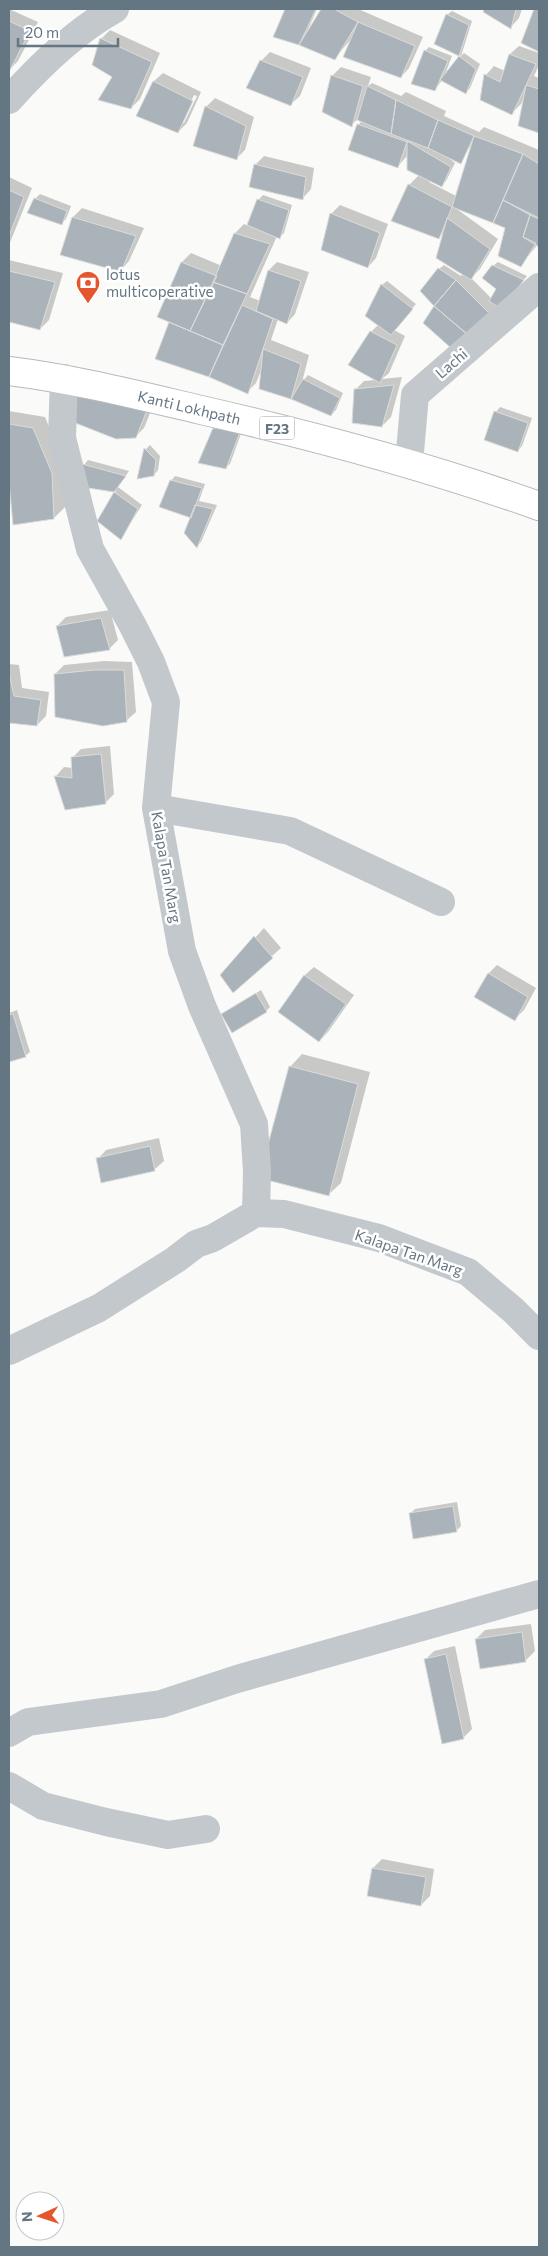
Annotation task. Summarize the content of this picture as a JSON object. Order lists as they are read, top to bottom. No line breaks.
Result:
{"streets":{"main road":["Kanti Lokhpath","F23"],"street":["Lachi","Kalapa Tan Marg"]},"crossings":[["Lachi","Kanti Lokhpath"],["Kanti Lokhpath","Kalapa Tan Marg"]],"places":{"bank":["lotus multicoperative"]},"scale_bar":"20 m","north":"left"}
